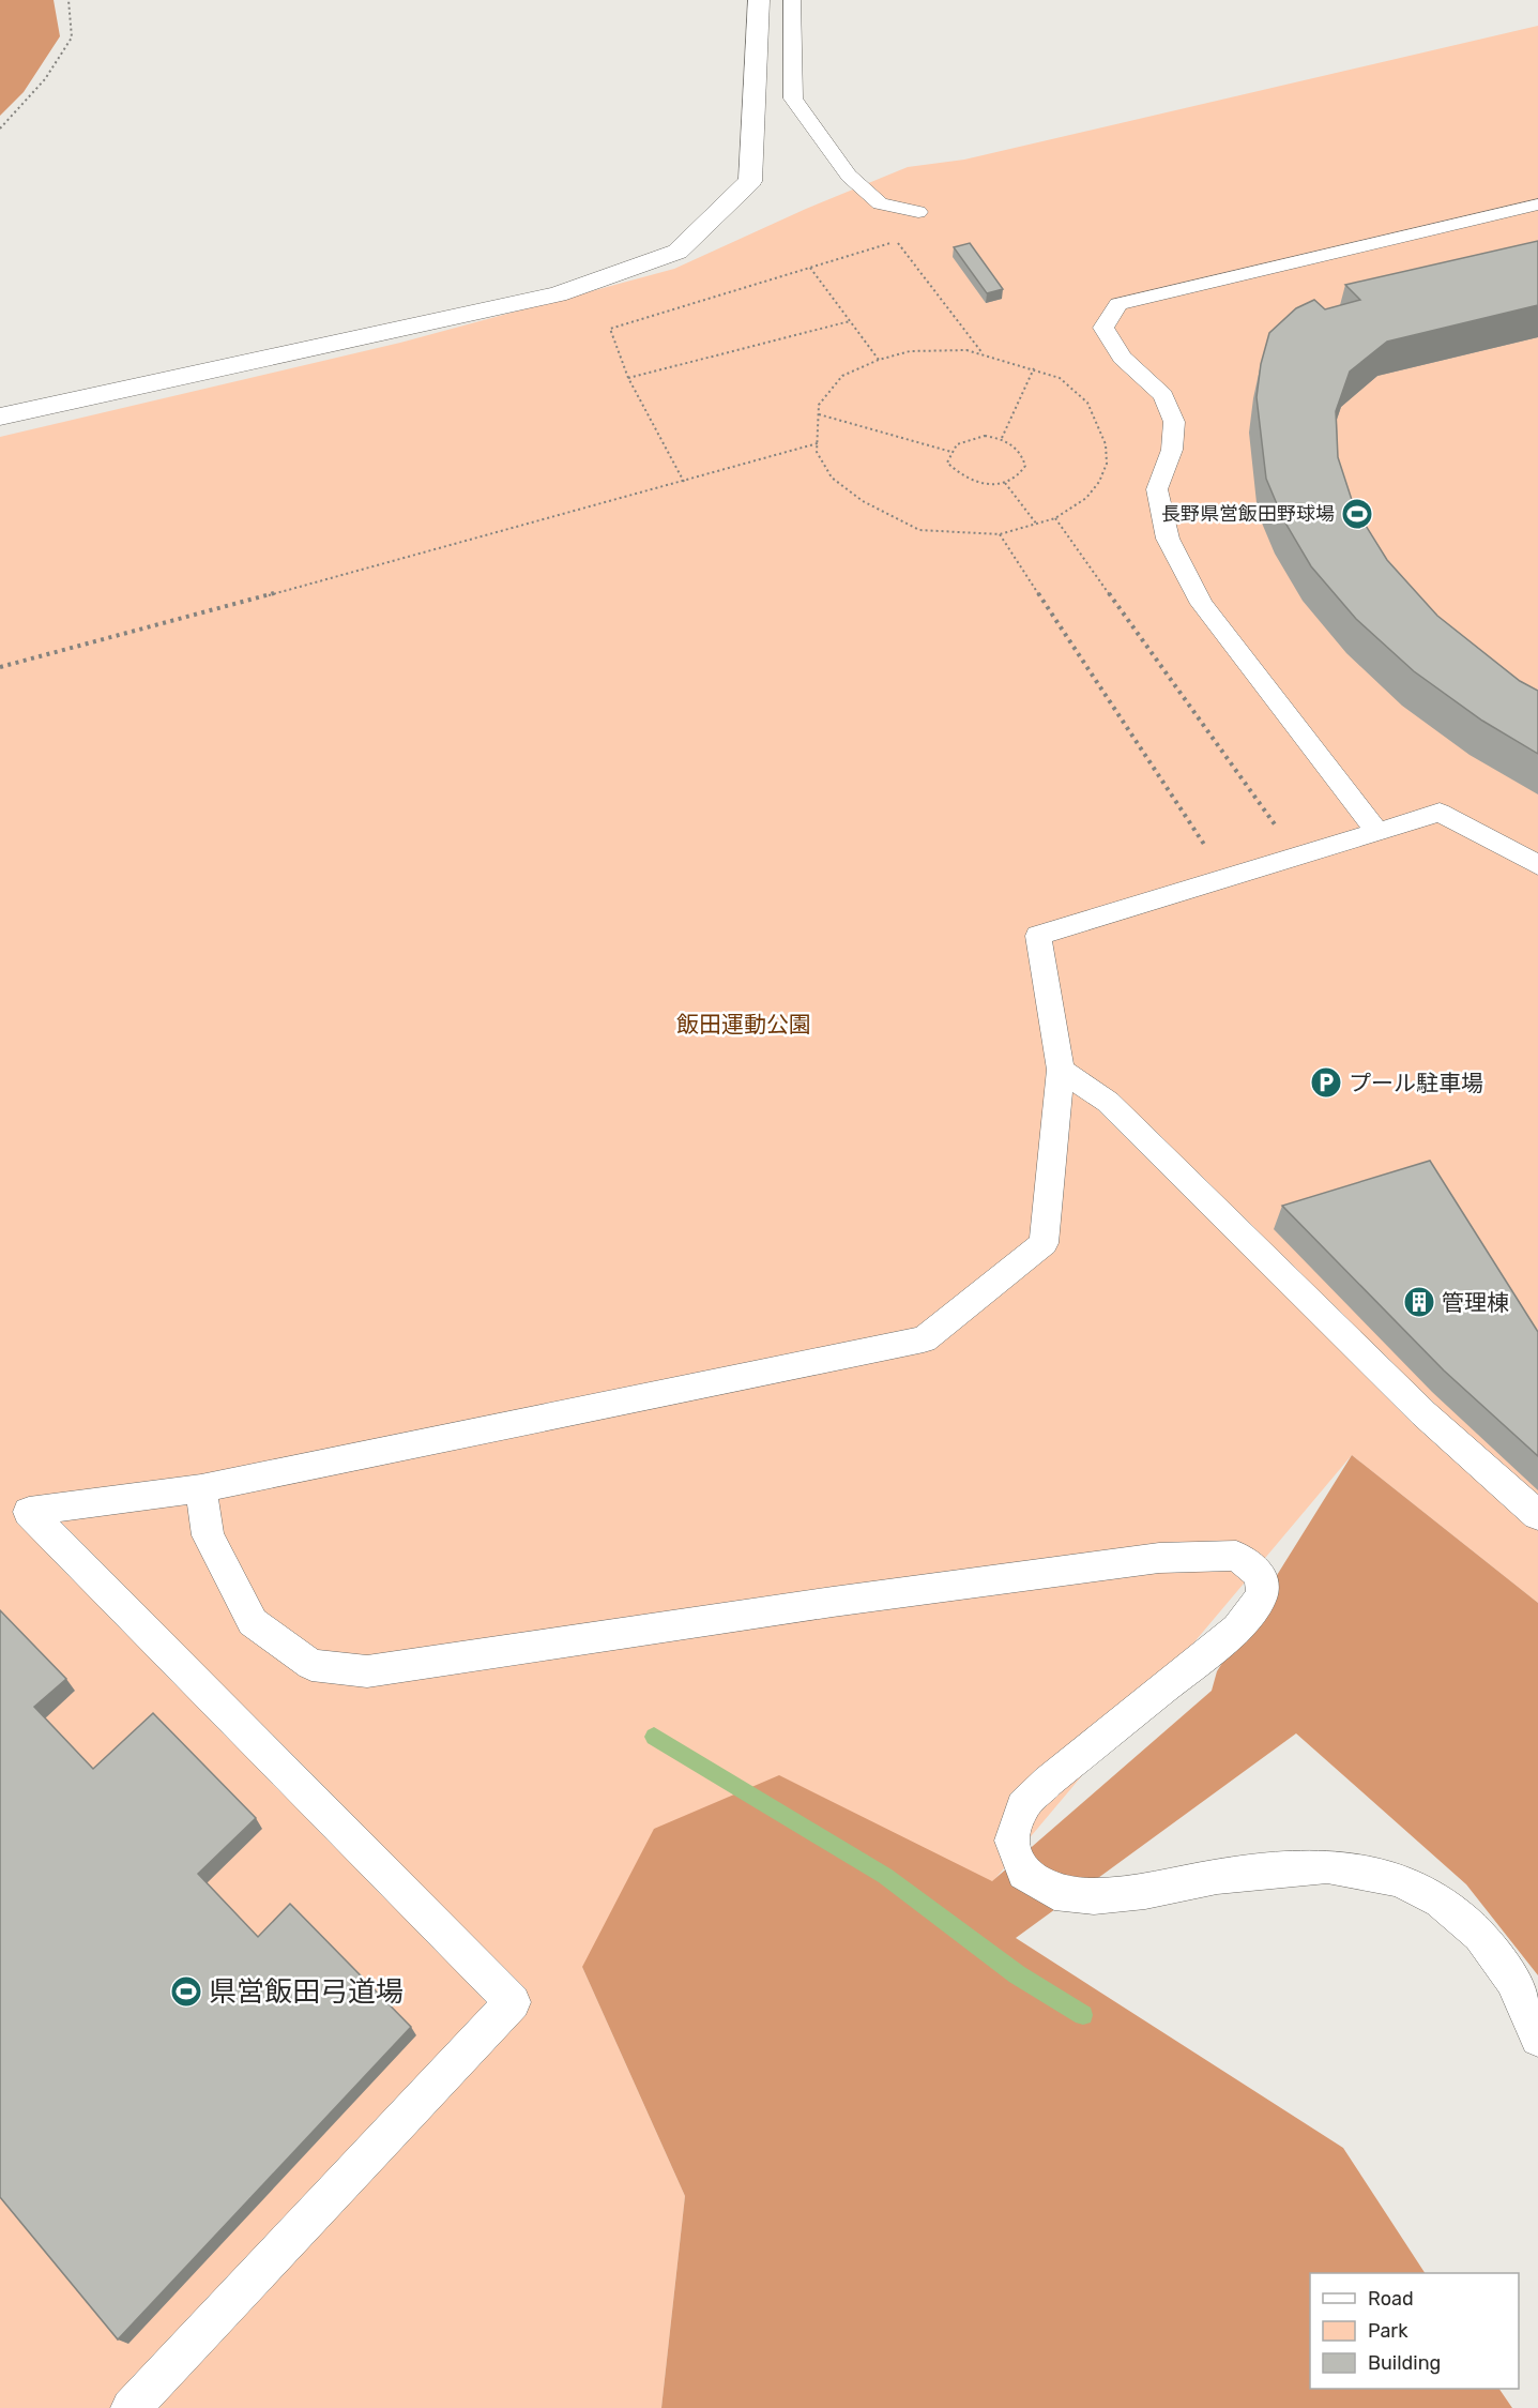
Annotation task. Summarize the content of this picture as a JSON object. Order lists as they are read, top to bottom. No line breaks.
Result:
{"parks":["飯田運動公園"],"places":{"sports":["長野県営飯田野球場","県営飯田弓道場"],"parking":["プール駐車場"],"building":["管理棟"]},"legend":["Road","Park","Building"]}
